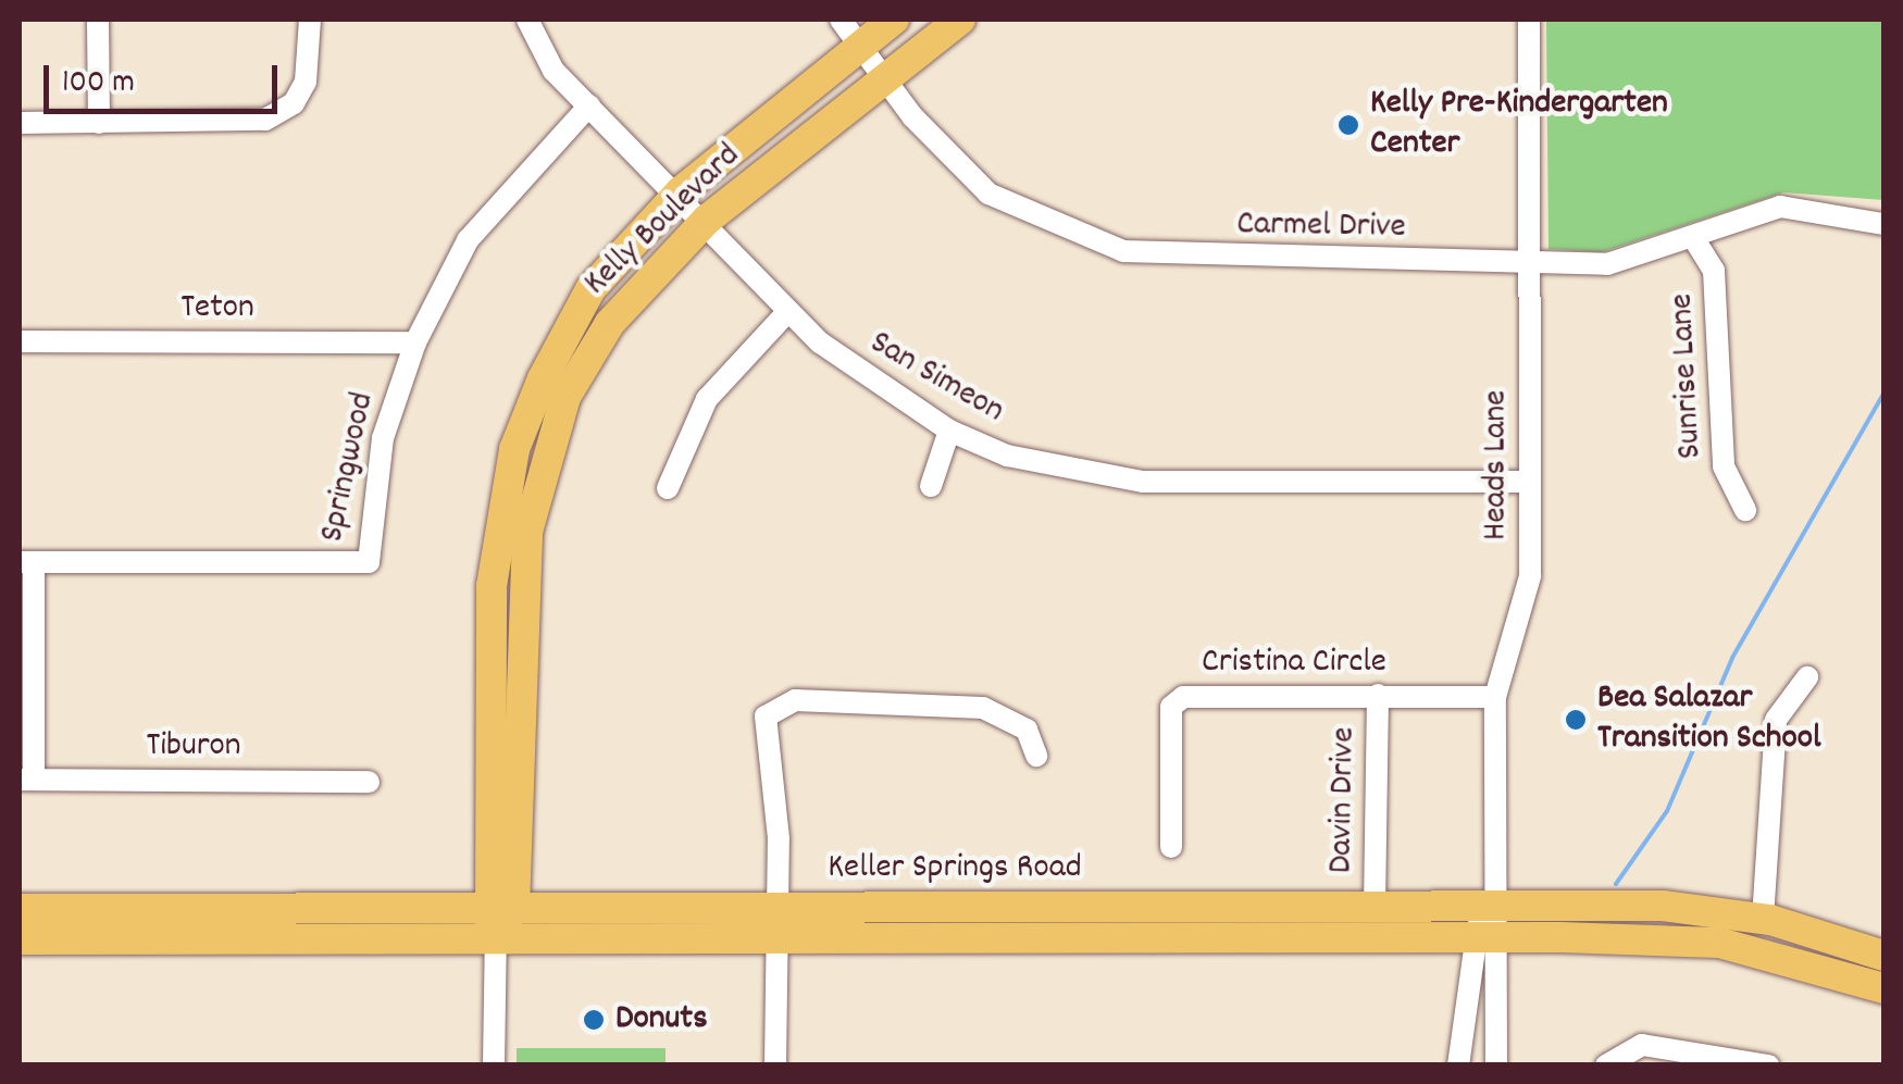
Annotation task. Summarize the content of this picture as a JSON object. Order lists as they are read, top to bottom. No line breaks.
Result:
{"streets":{"main road":["Kelly Boulevard","Keller Springs Road"],"street":["Carmel Drive","Teton","Sunrise Lane","San Simeon","Heads Lane","Springwood","Cristina Circle","Tiburon","Davin Drive"]},"crossings":[["Kelly Boulevard","Carmel Drive"],["Kelly Boulevard","San Simeon"],["Kelly Boulevard","Keller Springs Road"],["Carmel Drive","Sunrise Lane"],["Carmel Drive","Heads Lane"],["Teton","Springwood"],["San Simeon","Heads Lane"],["San Simeon","Springwood"],["Heads Lane","Cristina Circle"],["Heads Lane","Keller Springs Road"],["Cristina Circle","Davin Drive"],["Davin Drive","Keller Springs Road"]],"places":["Kelly Pre-Kindergarten Center","Bea Salazar Transition School","Donuts"],"scale_bar":"100 m"}
